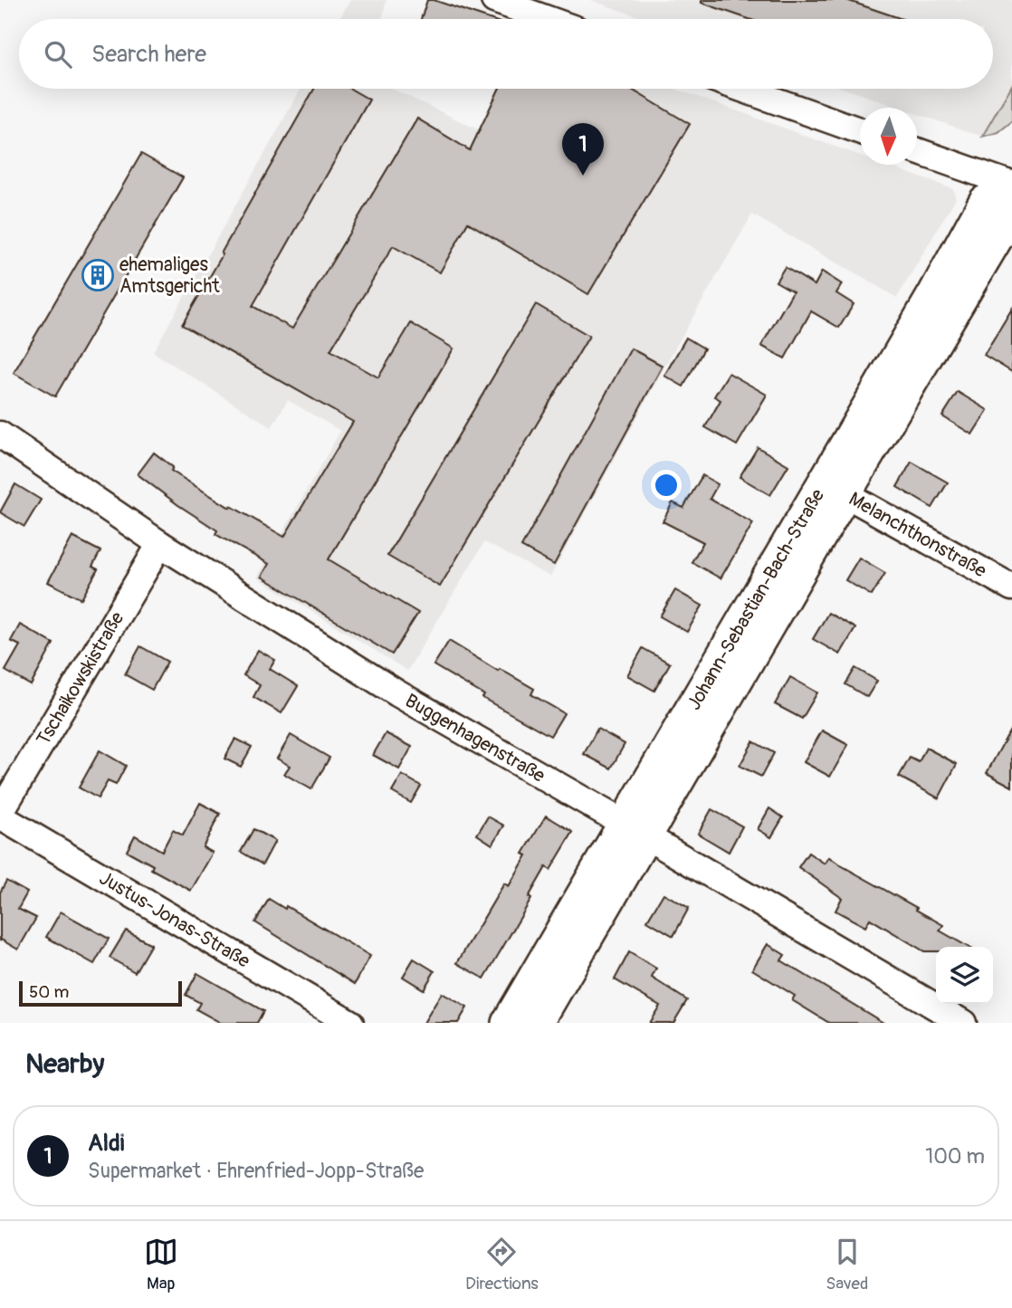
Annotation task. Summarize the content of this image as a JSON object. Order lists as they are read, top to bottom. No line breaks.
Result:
{"streets":{"street":["Melanchthonstraße","Johann-Sebastian-Bach-Straße","Tschaikowskistraße","Buggenhagenstraße","Justus-Jonas-Straße"]},"crossings":[["Melanchthonstraße","Johann-Sebastian-Bach-Straße"],["Johann-Sebastian-Bach-Straße","Buggenhagenstraße"],["Tschaikowskistraße","Buggenhagenstraße"],["Tschaikowskistraße","Justus-Jonas-Straße"]],"places":{"building":["ehemaliges Amtsgericht"]},"scale_bar":"50 m","north":"bottom","page":{"search":"Search here","pins":"1","scale":"50 m","heading":"Nearby","list":[{"mark":"1","name":"Aldi","note":"Supermarket · Ehrenfried-Jopp-Straße","value":"100 m"}],"nav":["Map","Directions","Saved"]}}
